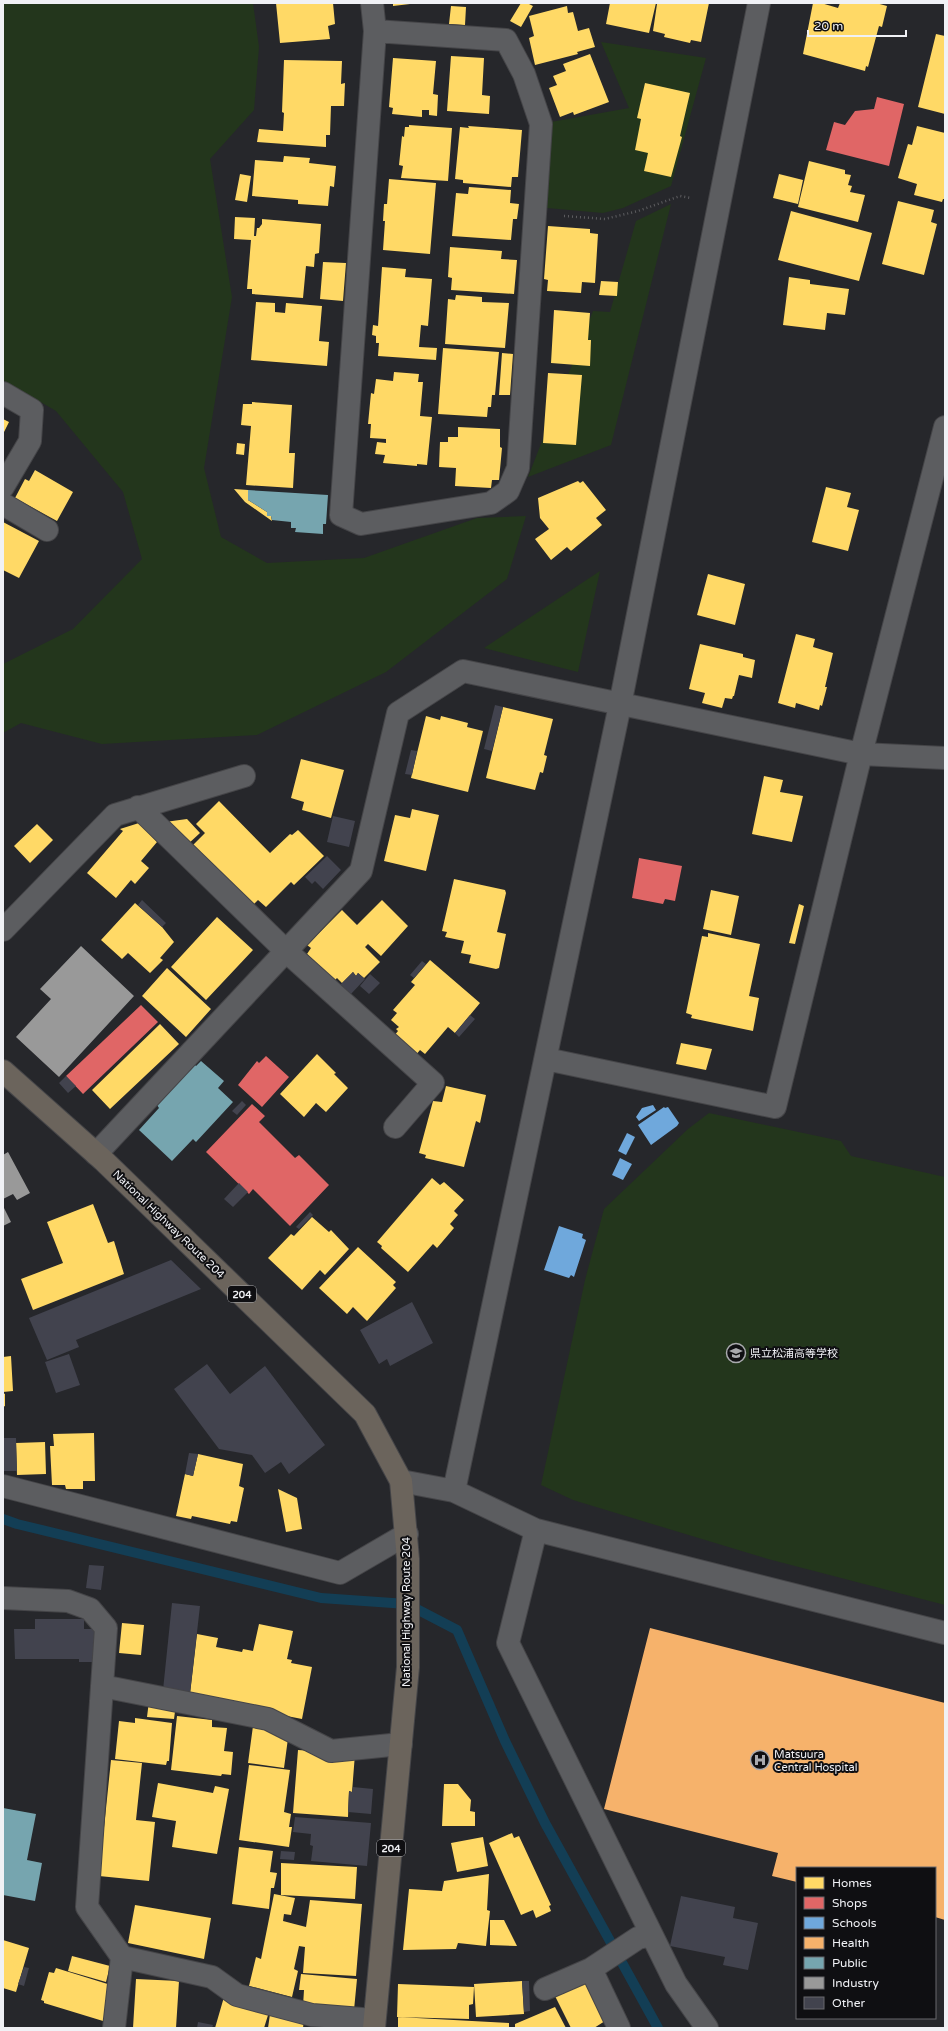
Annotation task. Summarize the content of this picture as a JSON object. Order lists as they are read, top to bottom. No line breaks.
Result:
{"streets":{"highway":["National Highway Route 204","204"]},"places":{"school or university":["県立松浦高等学校"],"hospital":["Matsuura Central Hospital"]},"legend":["Homes","Shops","Schools","Health","Public","Industry","Other"],"scale_bar":"20 m"}
